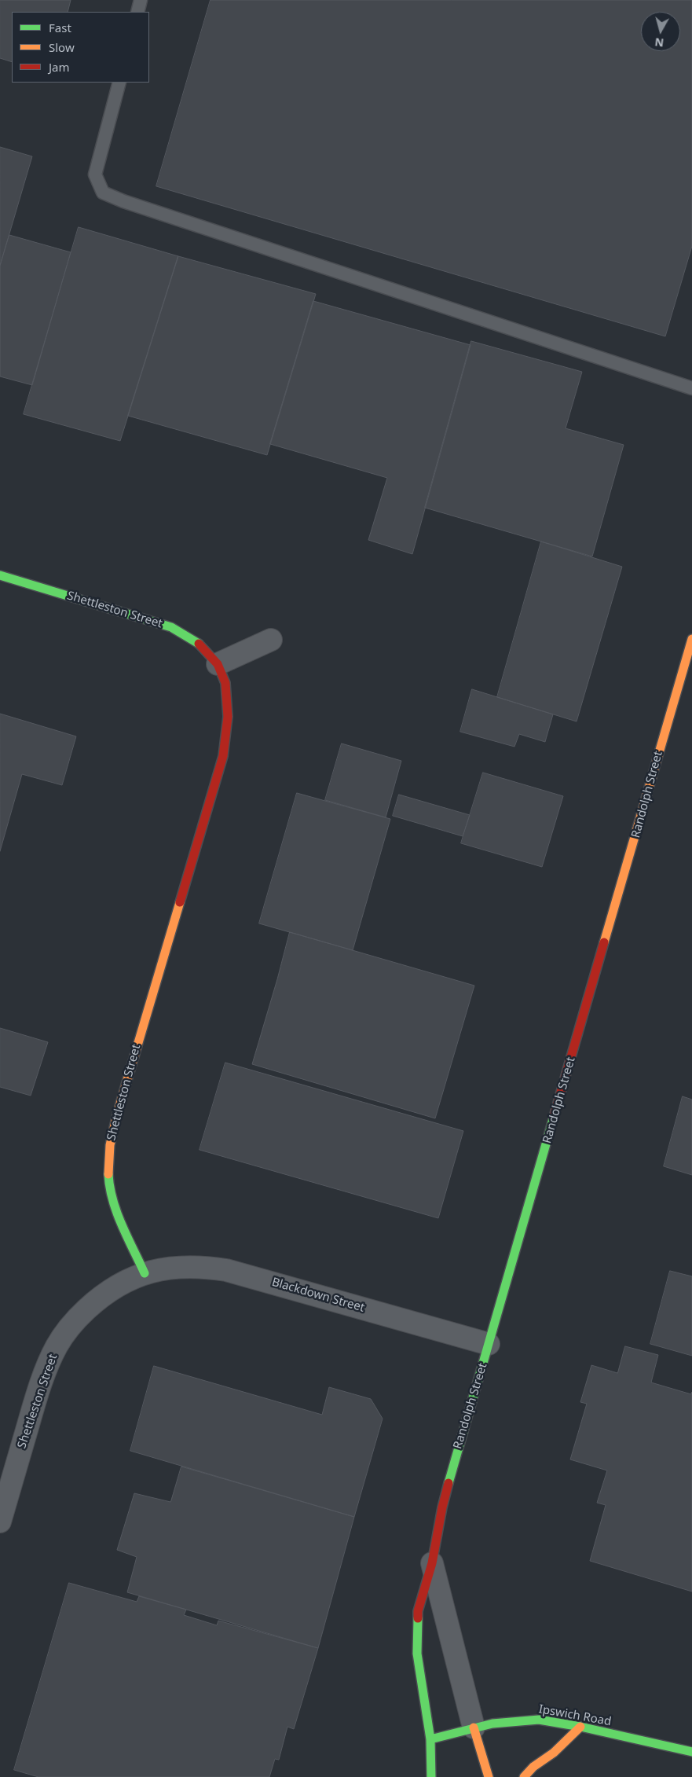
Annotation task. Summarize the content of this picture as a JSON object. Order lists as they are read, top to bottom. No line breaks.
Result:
{"streets":{"main road":["Shettleston Street","Randolph Street","Ipswich Road"],"street":["Blackdown Street"]},"crossings":[["Shettleston Street","Blackdown Street"],["Randolph Street","Blackdown Street"],["Randolph Street","Ipswich Road"]],"legend":["Fast","Slow","Jam"],"north":"bottom"}
